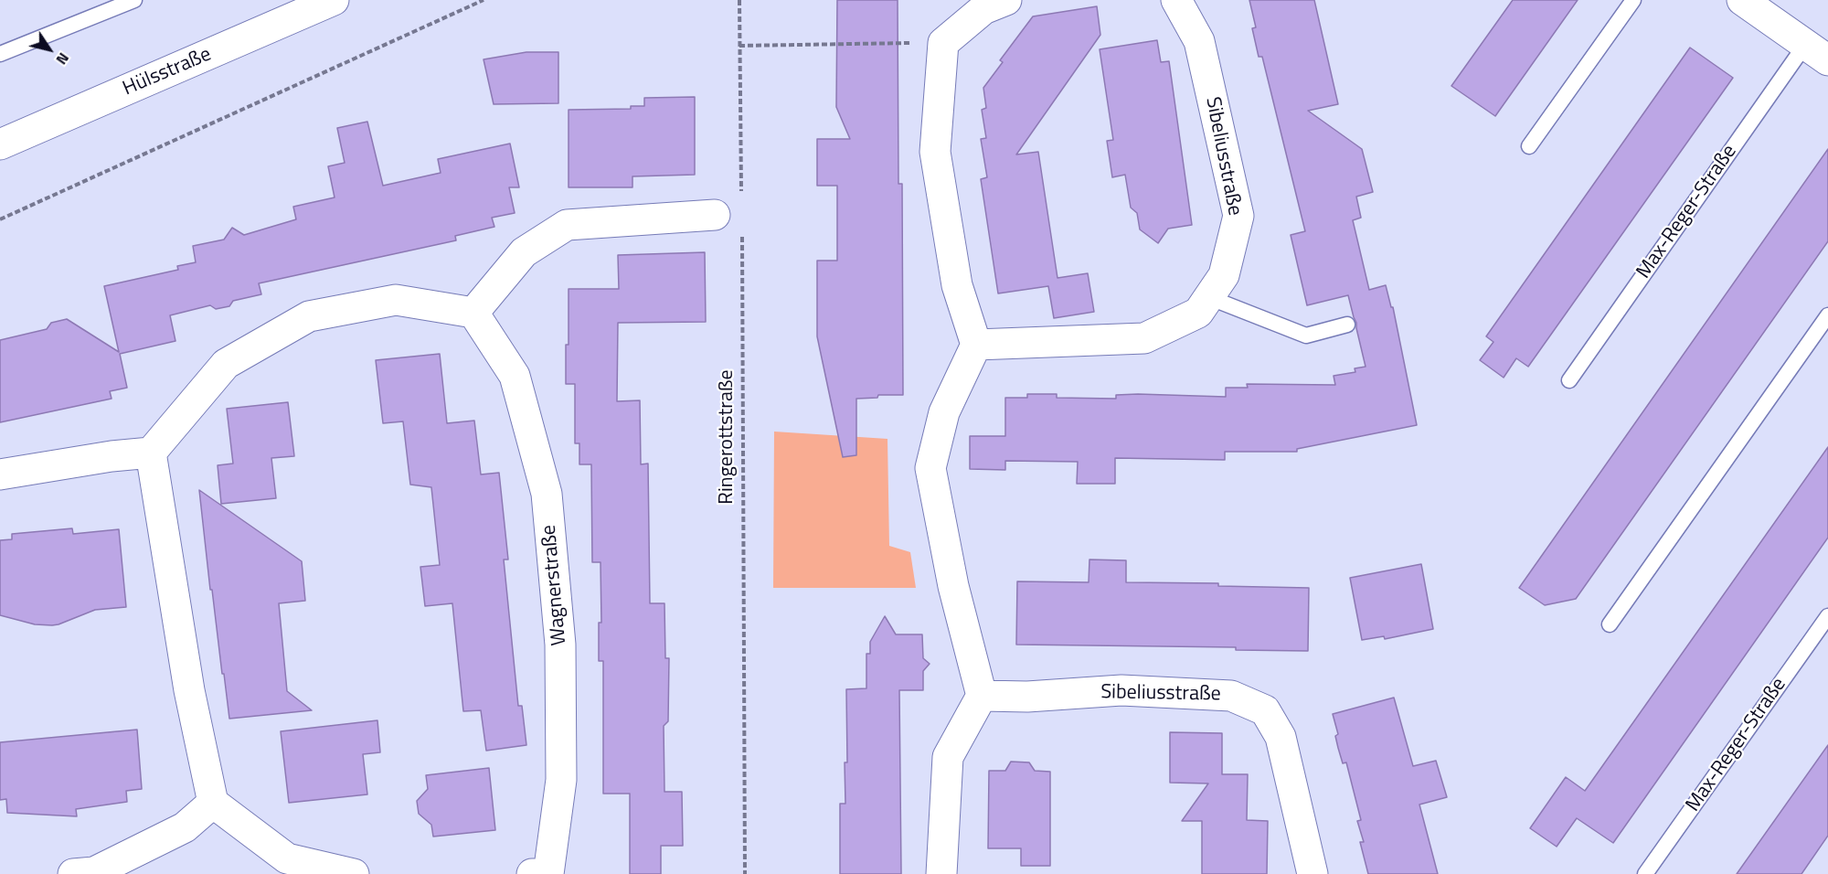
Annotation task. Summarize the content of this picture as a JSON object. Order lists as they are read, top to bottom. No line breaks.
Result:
{"streets":{"street":["Hülsstraße","Sibeliusstraße","Max-Reger-Straße","Wagnerstraße"],"path":["Ringerottstraße"]},"north":"bottom right"}
